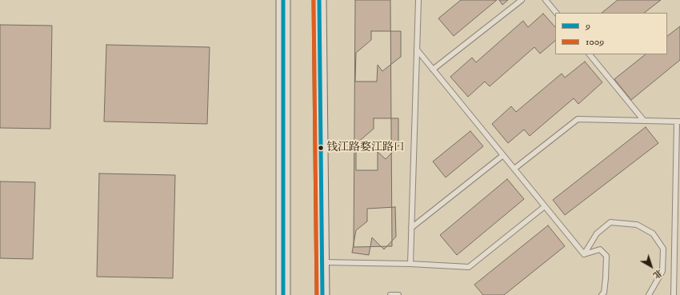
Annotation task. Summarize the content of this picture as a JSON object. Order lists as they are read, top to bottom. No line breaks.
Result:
{"places":["钱江路婺江路口"],"lines":["transit line 9","transit line 1009"],"legend":["9","1009"],"north":"bottom right"}
